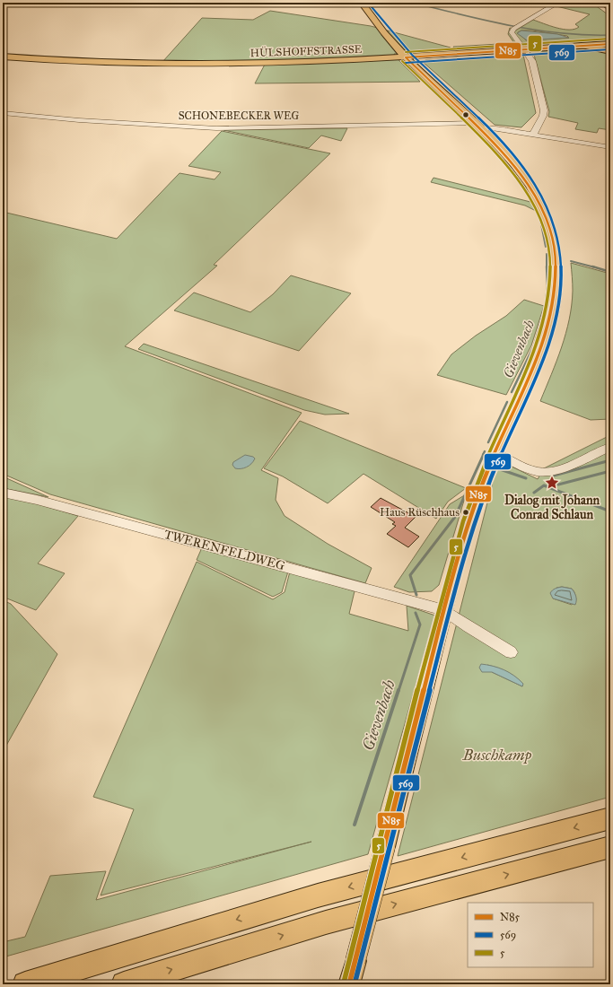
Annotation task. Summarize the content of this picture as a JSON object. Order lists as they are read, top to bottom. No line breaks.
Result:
{"streets":{"main road":["HÜLSHOFFSTRASSE"],"street":["SCHONEBECKER WEG","TWERENFELDWEG"]},"water":["Gievenbach"],"parks":["Buschkamp"],"places":{"place":["Dialog mit Johann Conrad Schlaun"],"other":["Haus Rüschhaus"]},"lines":["transit line 569","transit line 5","transit line N85"],"legend":["N85","569","5"]}
